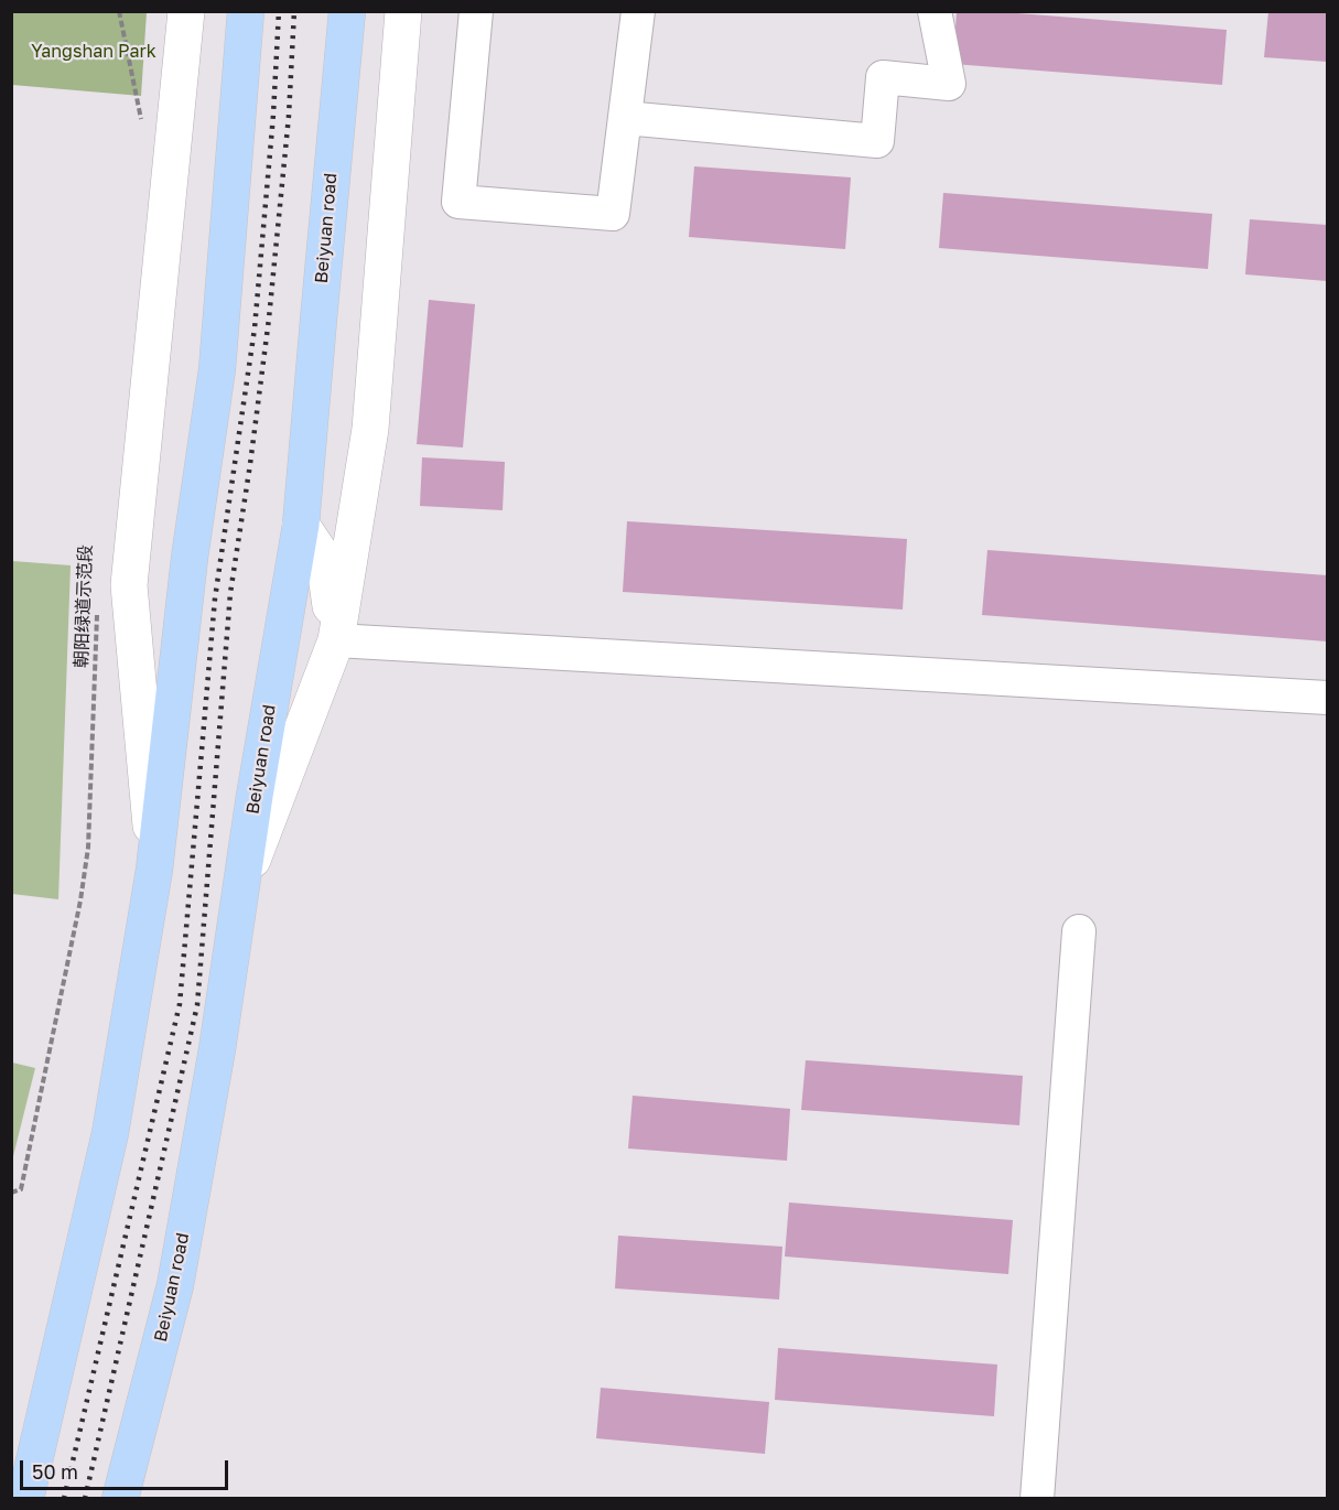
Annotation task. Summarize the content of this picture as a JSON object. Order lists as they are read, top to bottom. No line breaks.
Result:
{"streets":{"main road":["Beiyuan road"],"path":["朝阳绿道示范段"]},"parks":["Yangshan Park"],"scale_bar":"50 m"}
